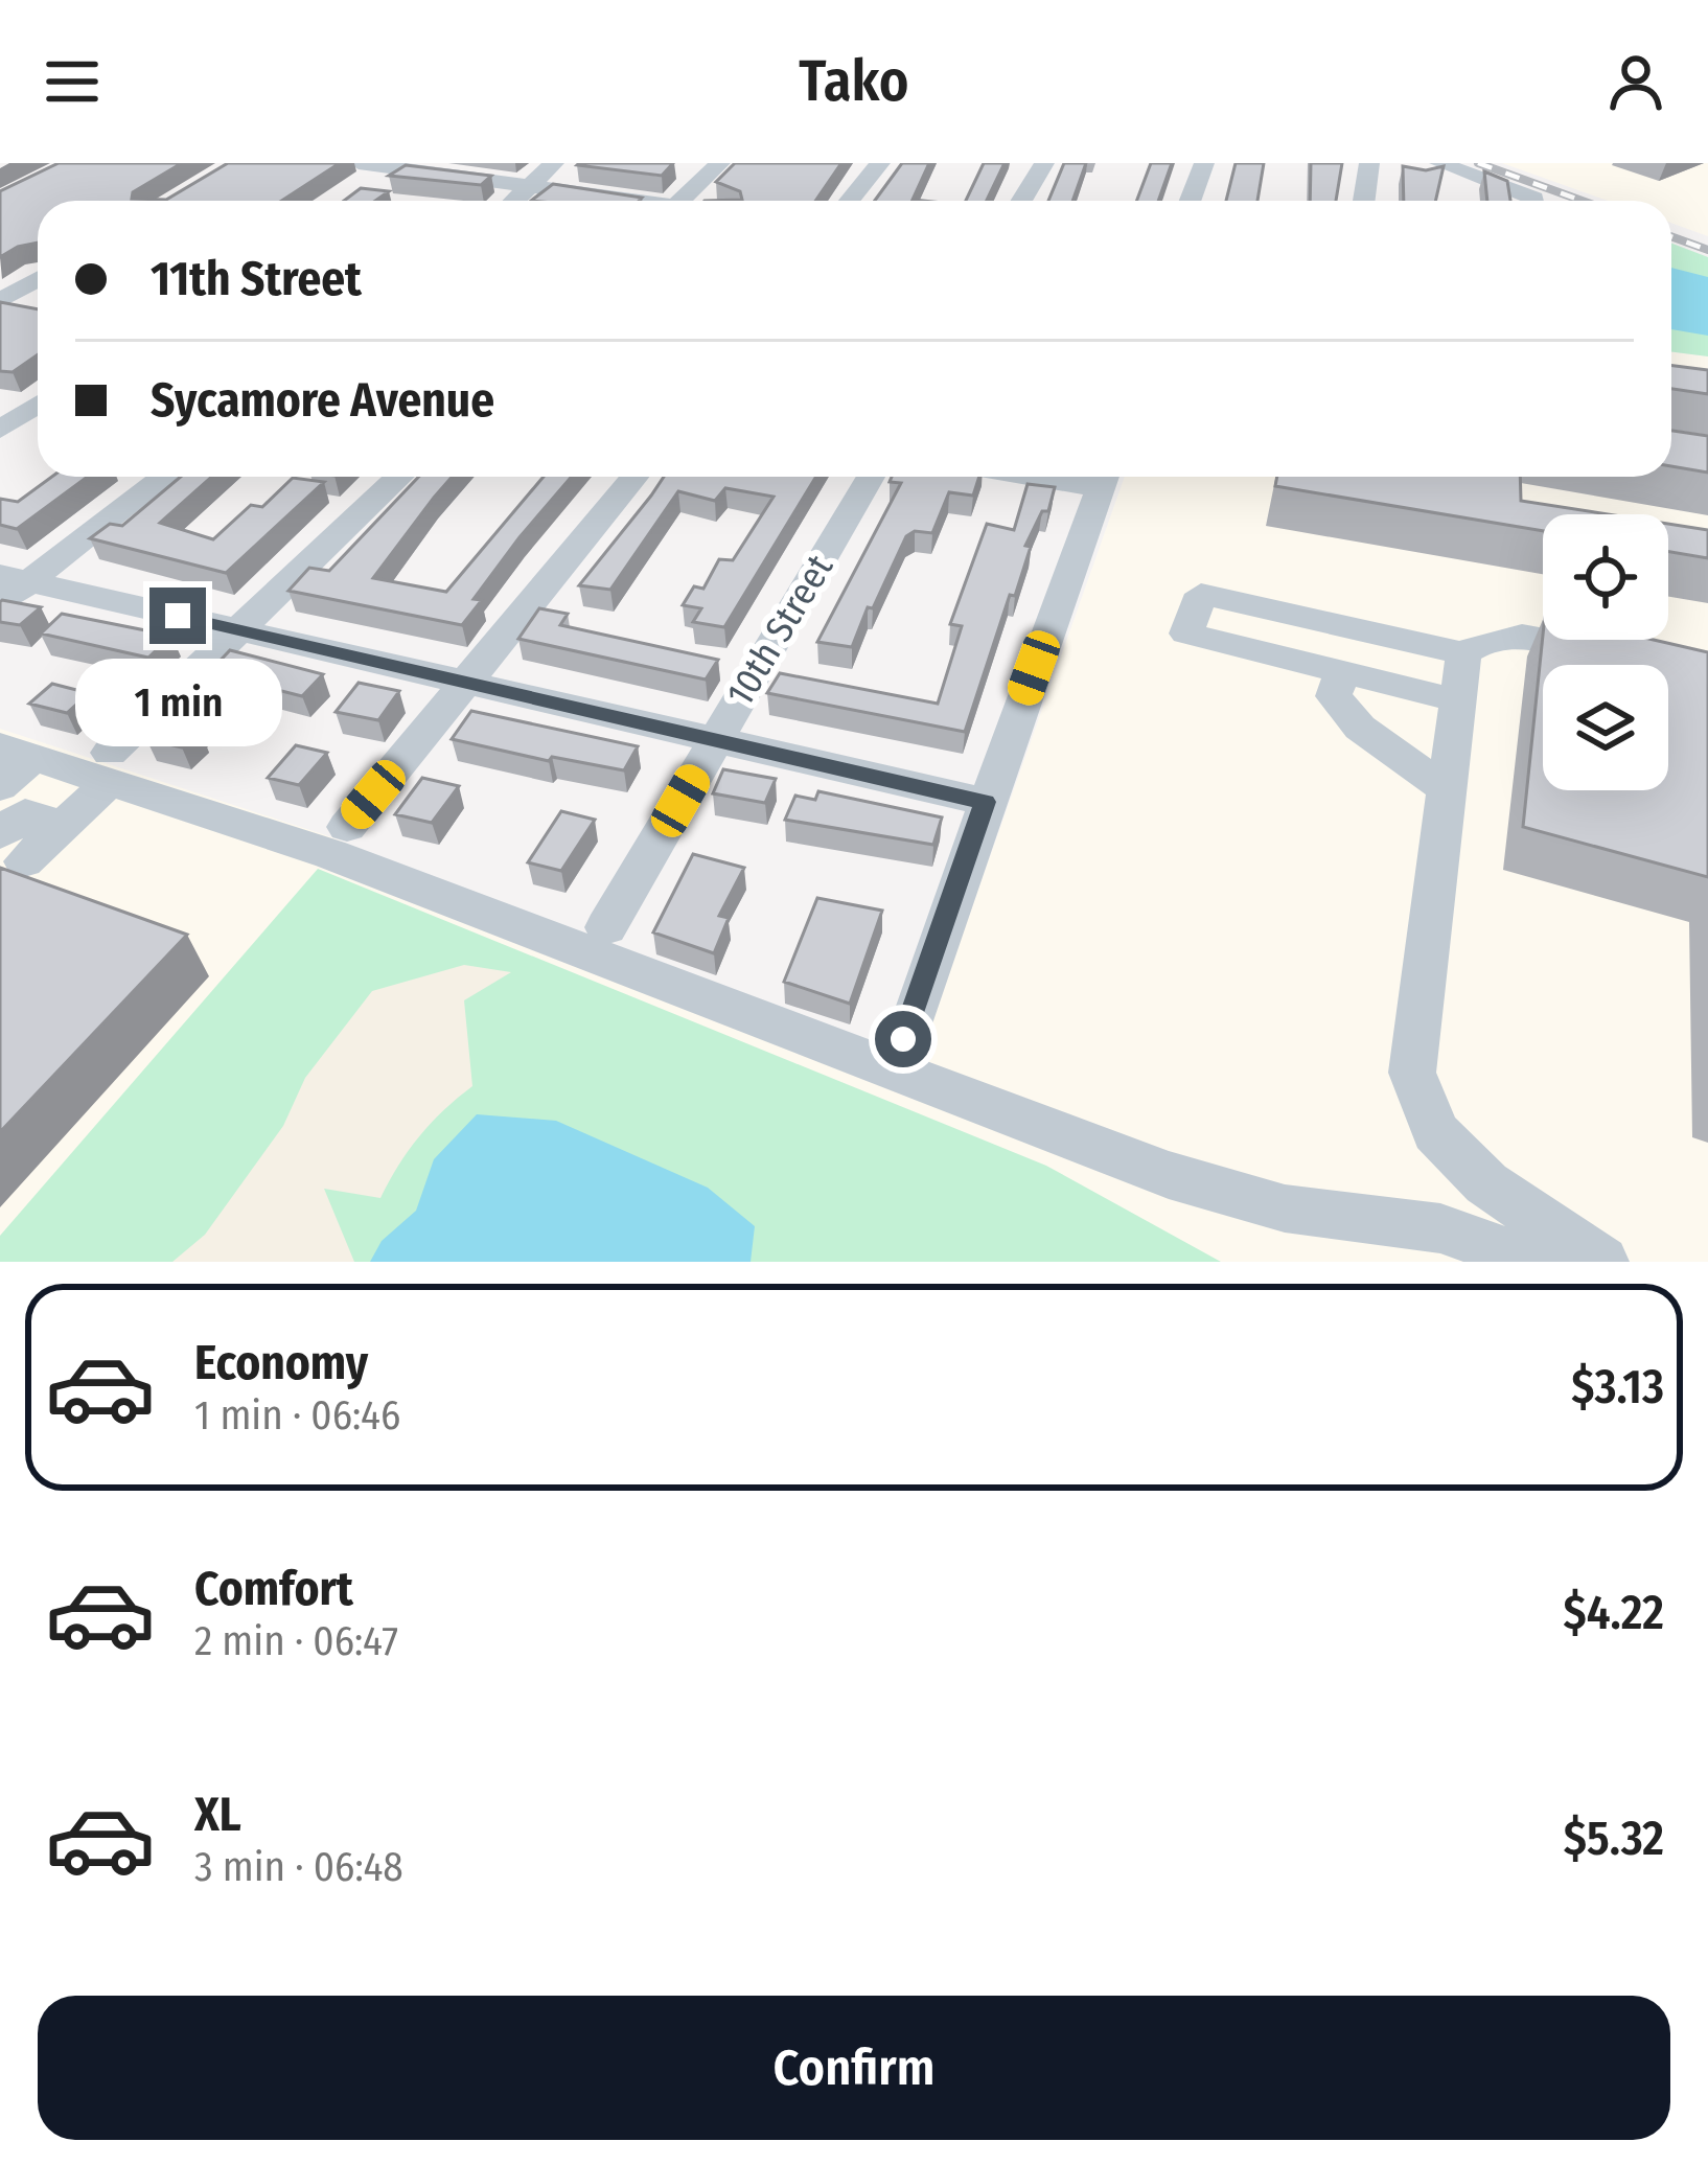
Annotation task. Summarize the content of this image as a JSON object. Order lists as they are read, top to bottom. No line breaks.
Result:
{"streets":{"street":["10th Street"]},"page":{"header":"Tako","banner":["11th Street","Sycamore Avenue"],"bubble":"1 min","list":[{"name":"Economy","note":"1 min · 06:46","value":"$3.13"},{"name":"Comfort","note":"2 min · 06:47","value":"$4.22"},{"name":"XL","note":"3 min · 06:48","value":"$5.32"}],"buttons":"Confirm"}}
